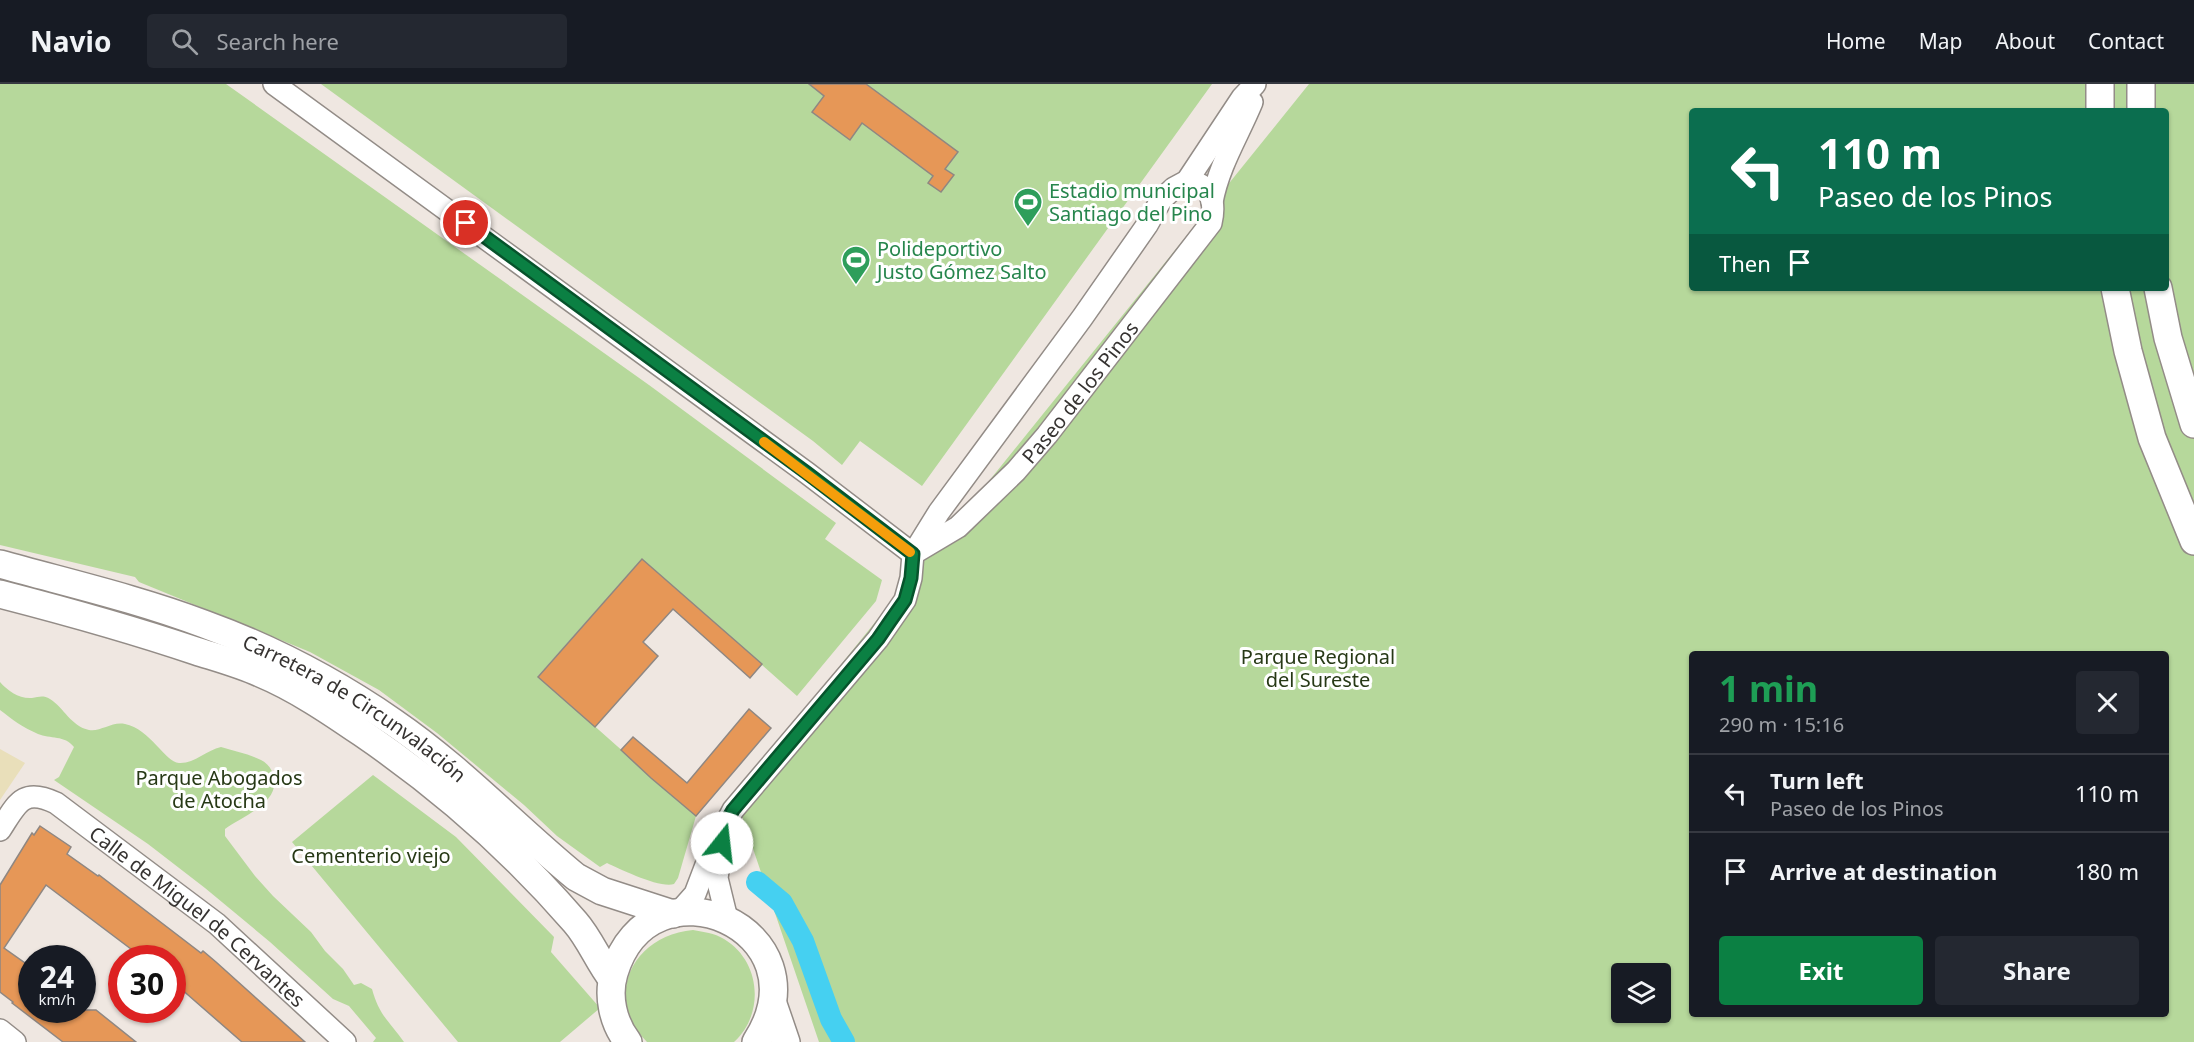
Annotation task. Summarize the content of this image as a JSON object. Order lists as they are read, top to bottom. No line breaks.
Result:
{"streets":{"main road":["Carretera de Circunvalación"],"street":["Paseo de los Pinos","Calle de Miguel de Cervantes"]},"crossings":[["Paseo de los Pinos","Carretera de Circunvalación"]],"parks":["Parque Regional del Sureste","Parque Abogados de Atocha","Cementerio viejo"],"places":{"sports":["Estadio municipal Santiago del Pino","Polideportivo Justo Gómez Salto"]},"page":{"header":"Navio","search":"Search here","nav":["Home","Map","About","Contact"],"turn":["110 m","Paseo de los Pinos"],"then":"Then","heading":["1 min","290 m · 15:16"],"list":[{"name":"Turn left","note":"Paseo de los Pinos","value":"110 m"},{"name":"Arrive at destination","value":"180 m"}],"buttons":["Exit","Share"],"speed":"24 km/h","limit":"30"}}
